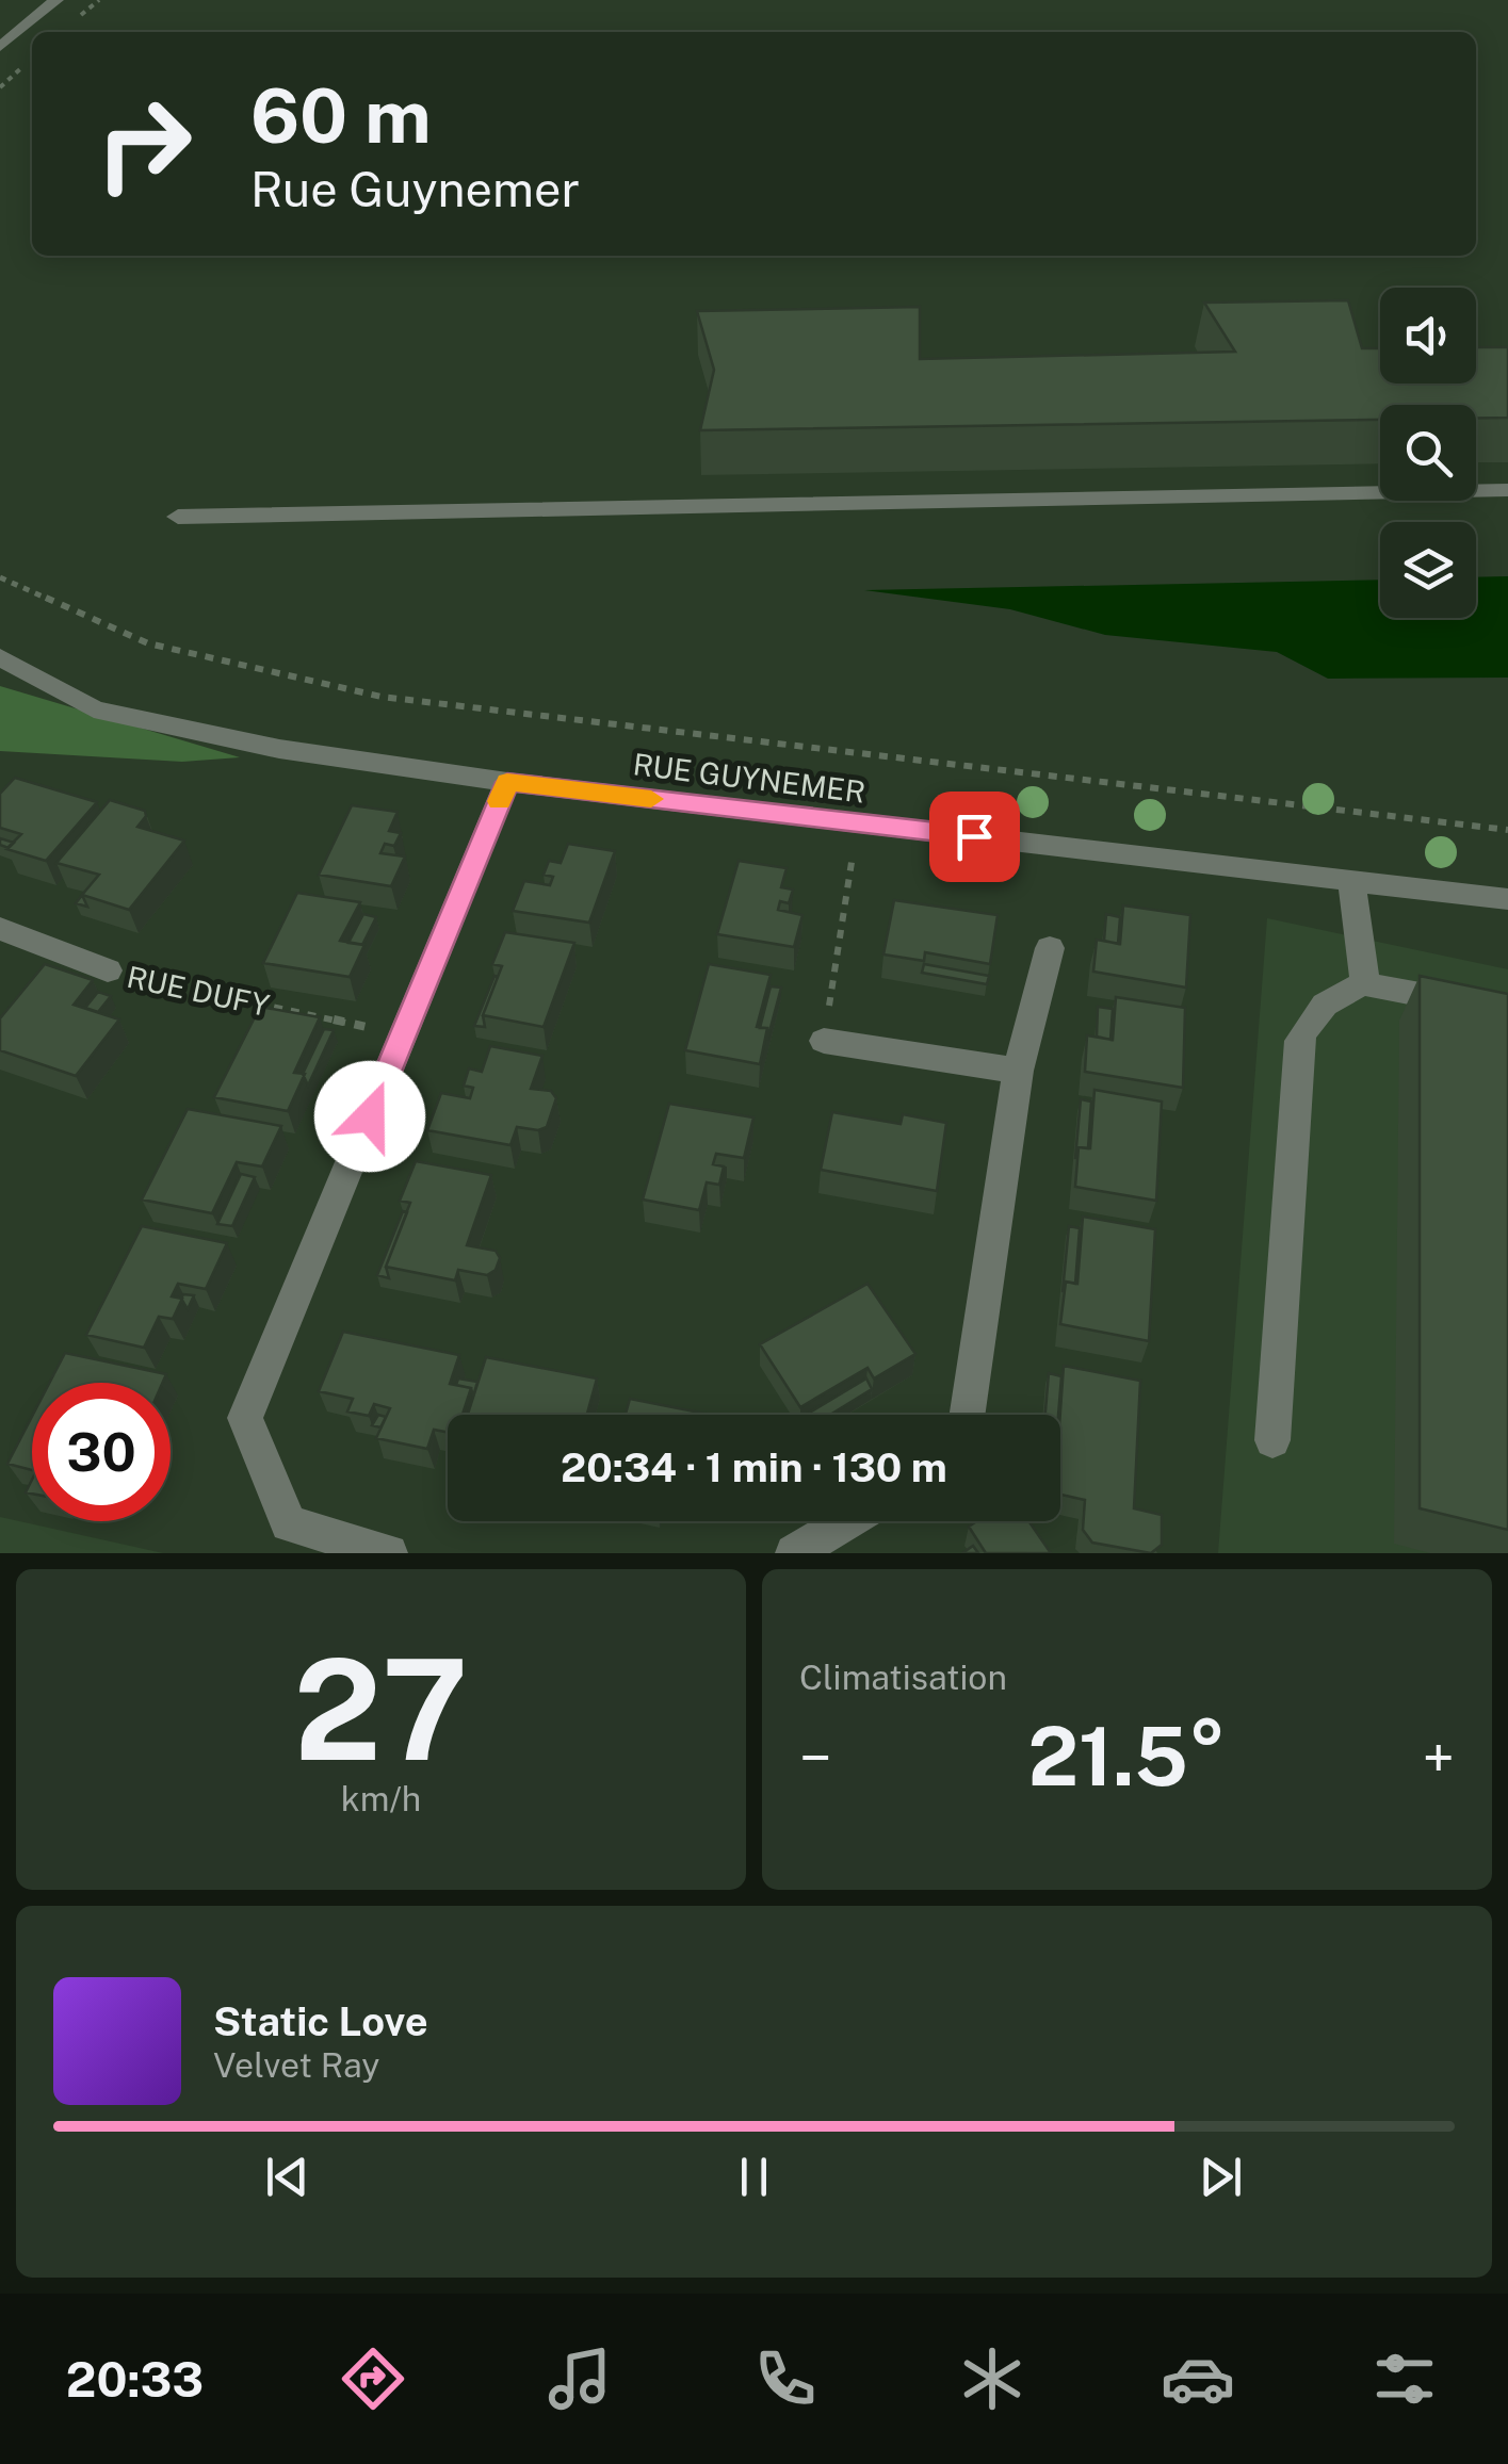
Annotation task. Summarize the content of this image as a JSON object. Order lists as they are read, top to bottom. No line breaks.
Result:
{"streets":{"street":["RUE GUYNEMER","RUE DUFY"]},"page":{"turn":["60 m","Rue Guynemer"],"limit":"30","trip":"20:34 · 1 min · 130 m","tile":[["27","km/h"],"Climatisation"],"heat":["−","21.5°","+"],"song":["Static Love","Velvet Ray"],"tabs":"20:33"}}
